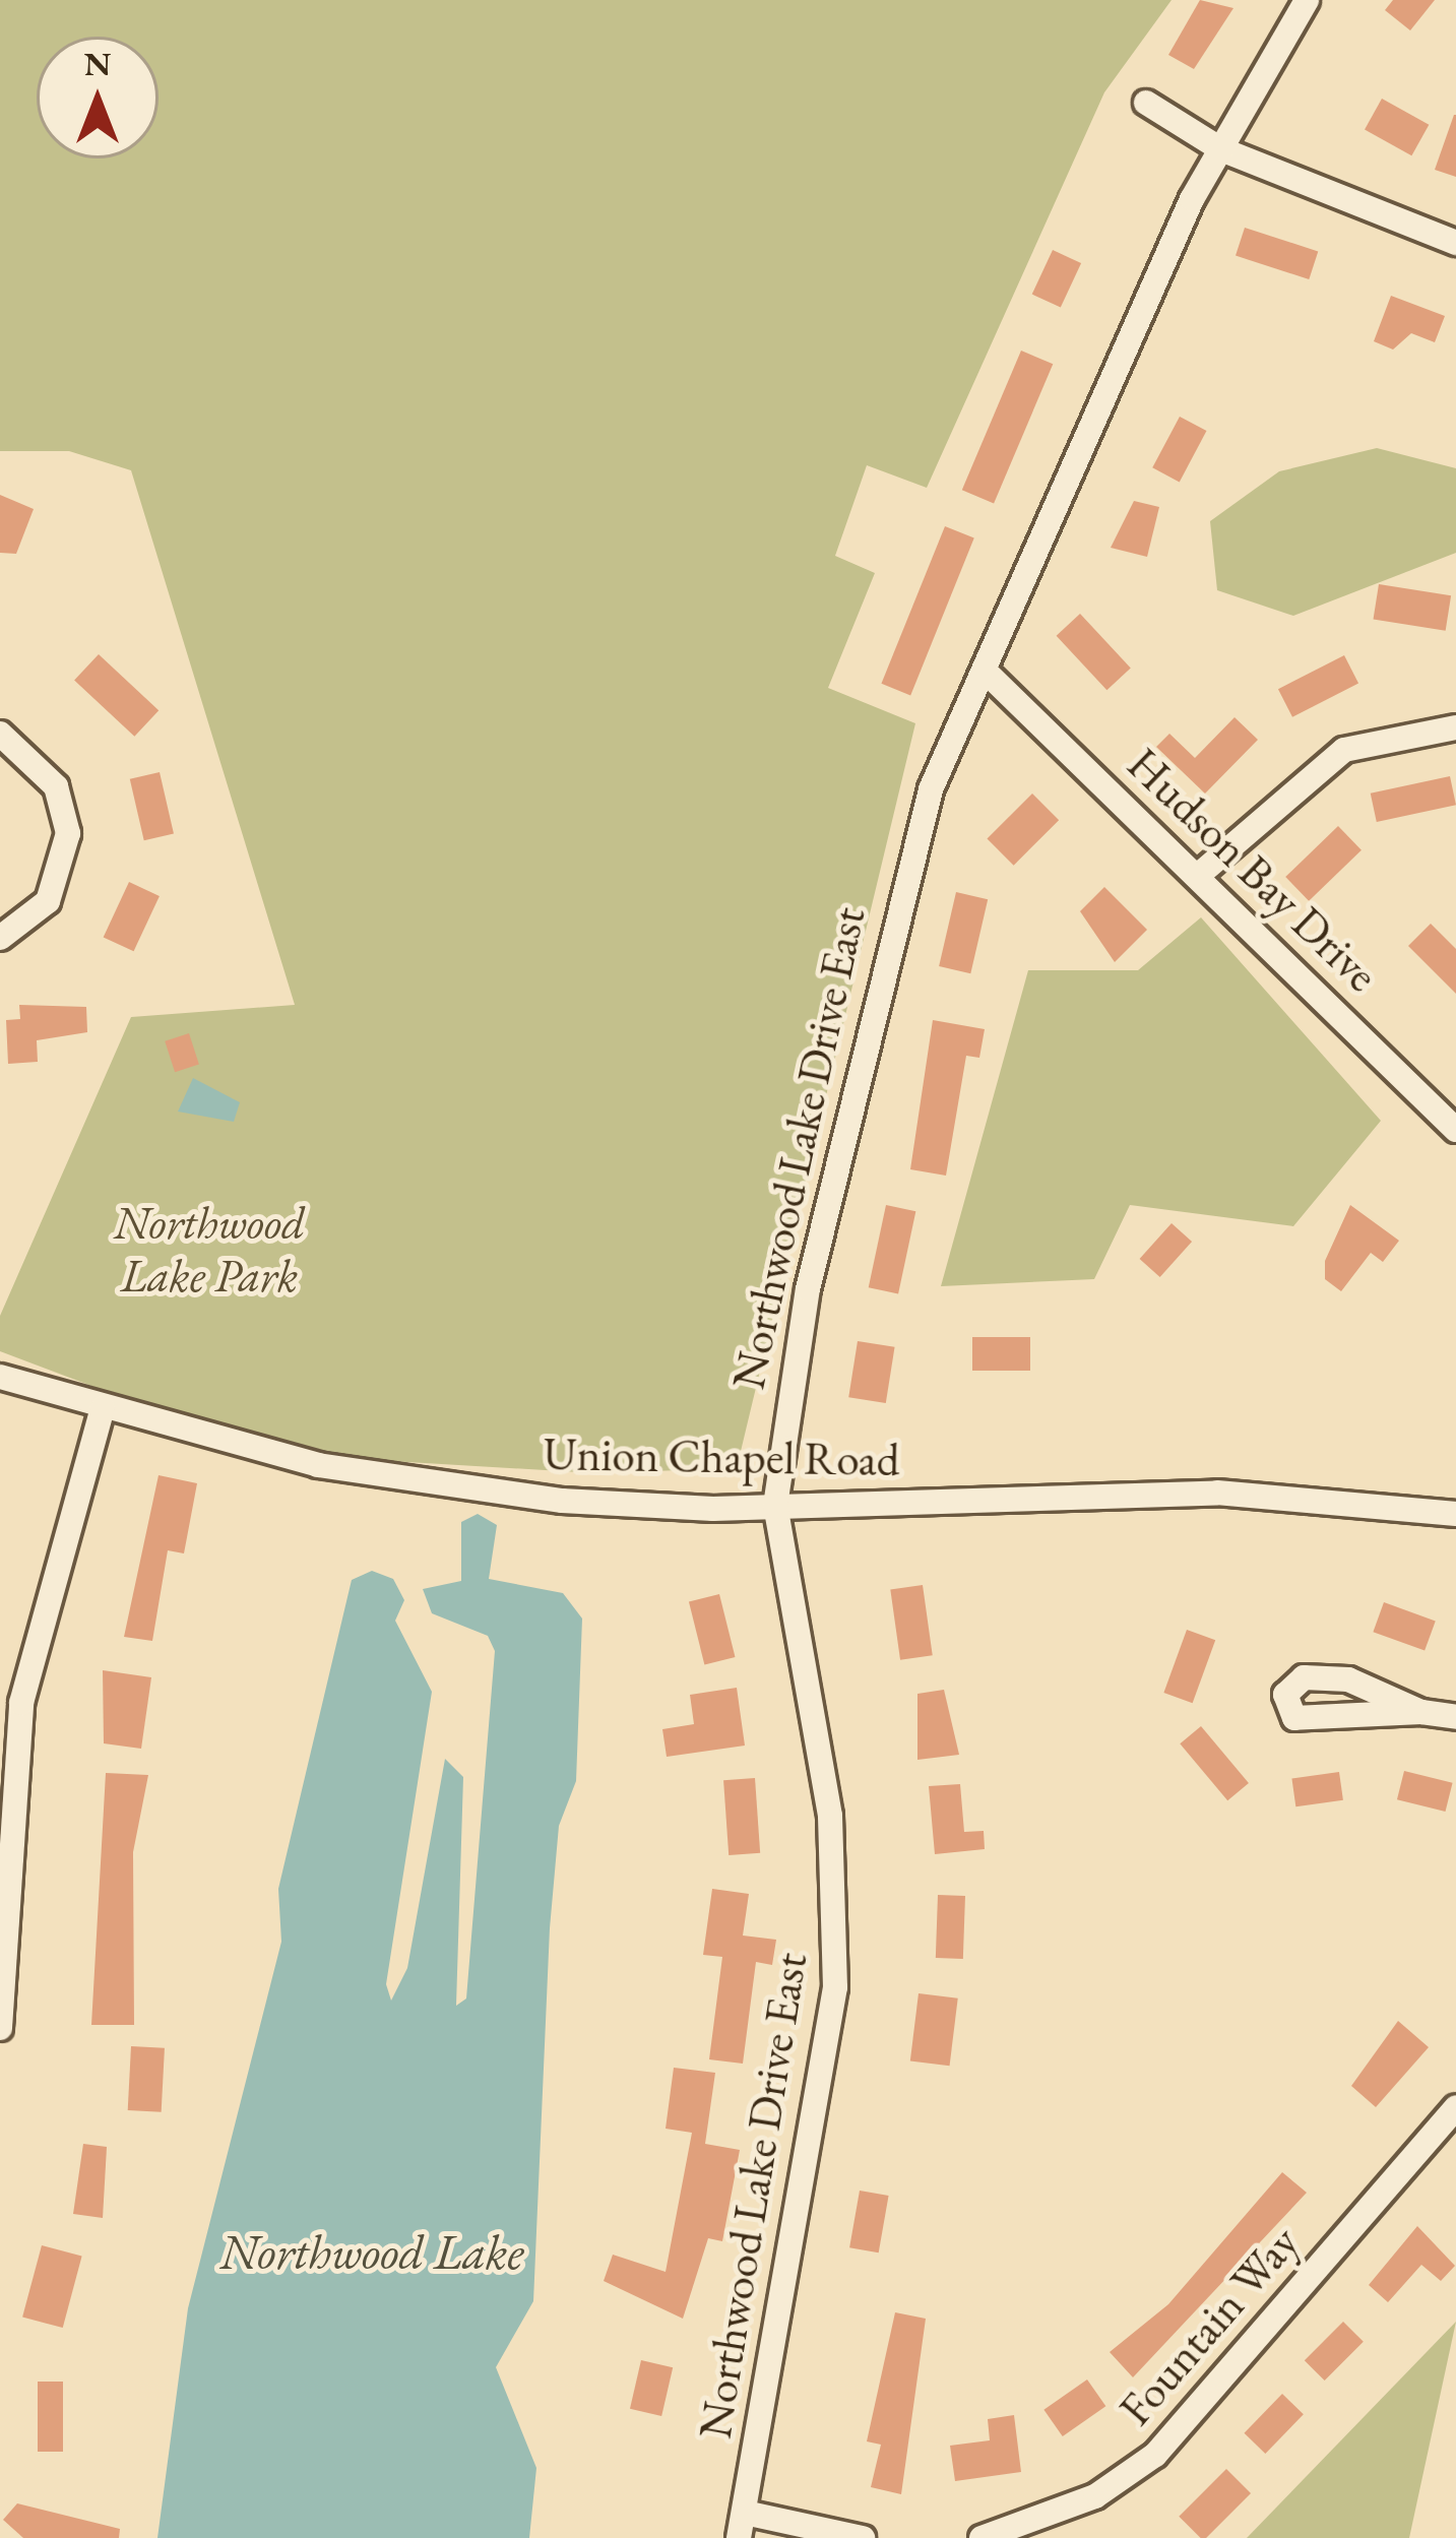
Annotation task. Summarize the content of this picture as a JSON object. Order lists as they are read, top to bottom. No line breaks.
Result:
{"streets":{"street":["Hudson Bay Drive","Northwood Lake Drive East","Union Chapel Road","Fountain Way"]},"crossings":[["Hudson Bay Drive","Northwood Lake Drive East"],["Northwood Lake Drive East","Union Chapel Road"]],"water":["Northwood Lake"],"parks":["Northwood Lake Park"],"north":"top"}
